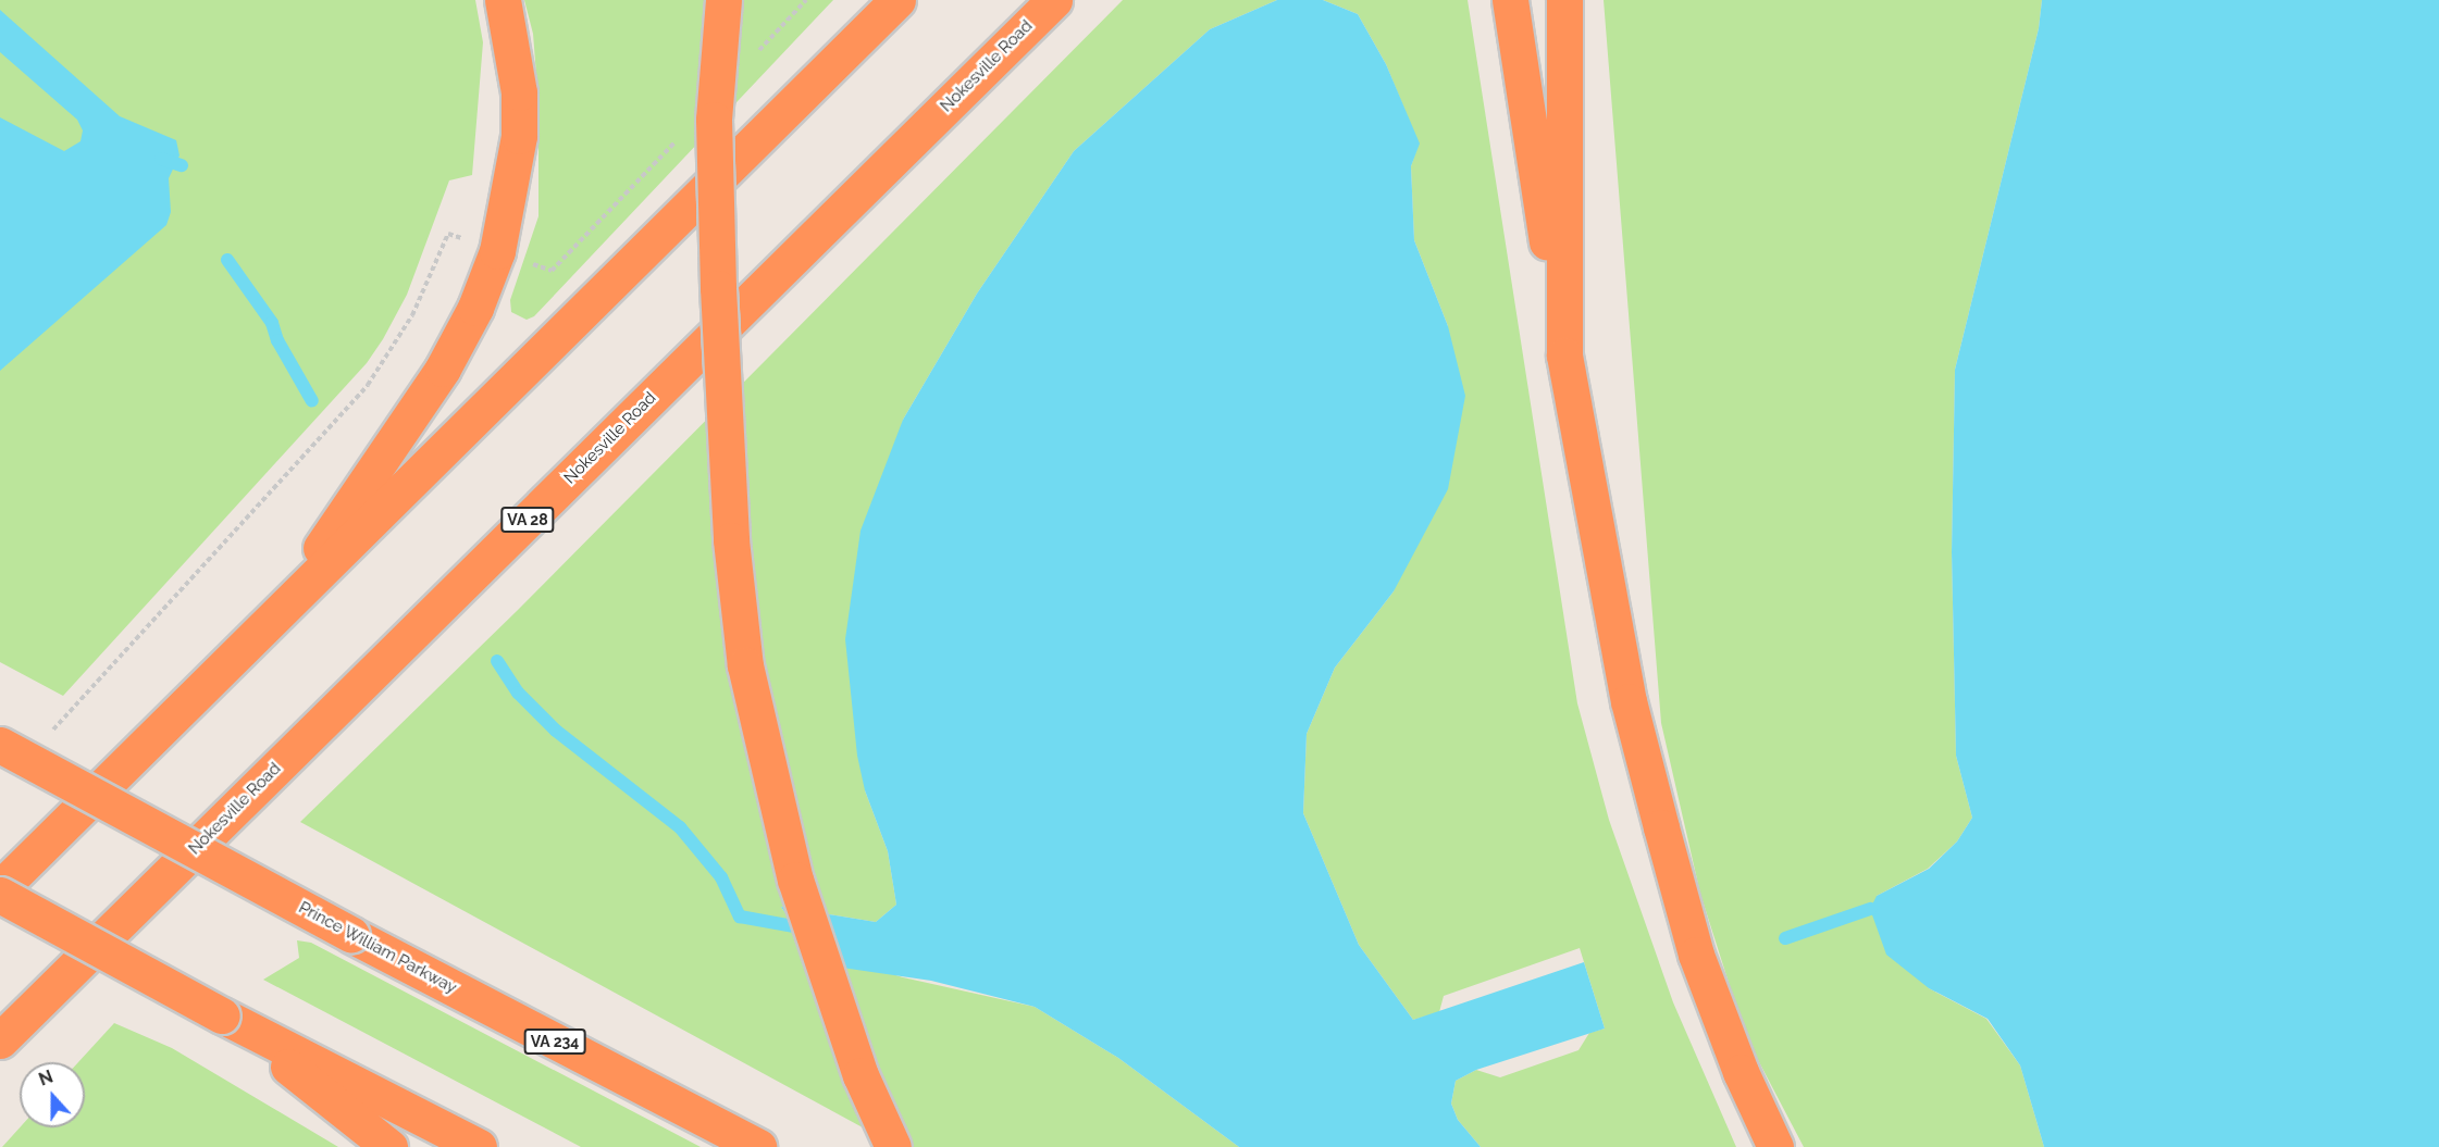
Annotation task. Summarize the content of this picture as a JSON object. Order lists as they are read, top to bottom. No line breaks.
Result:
{"streets":{"highway":["Nokesville Road","VA 28","Prince William Parkway","VA 234"]},"north":"top"}
